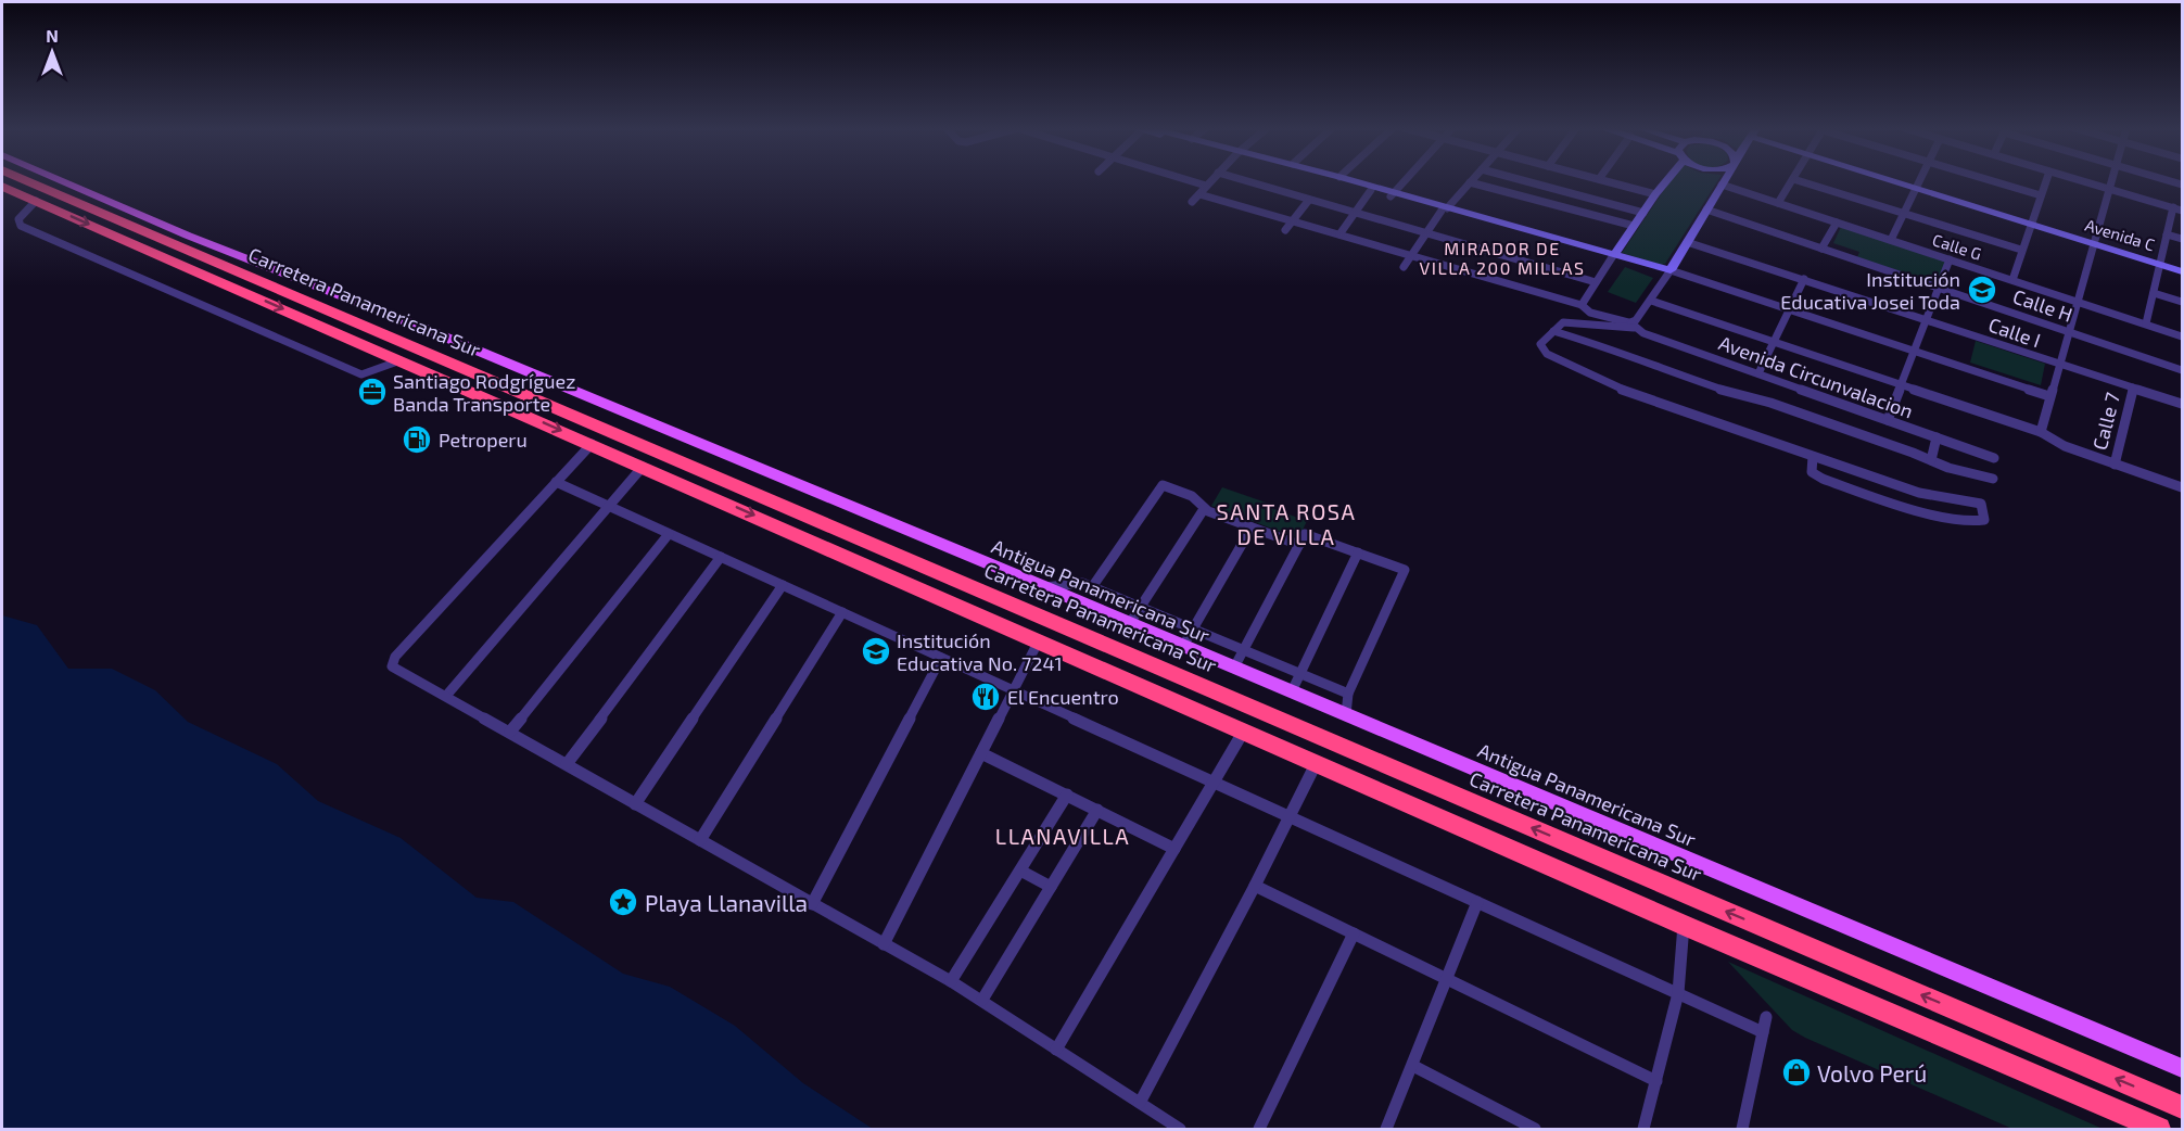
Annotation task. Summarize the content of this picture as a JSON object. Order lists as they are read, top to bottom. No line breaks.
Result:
{"streets":{"highway":["Carretera Panamericana Sur"],"main road":["Antigua Panamericana Sur"],"street":["Avenida C","Calle G","Calle H","Calle I","Avenida Circunvalacion","Calle 7"]},"crossings":[["Calle I","Calle 7"]],"districts":["MIRADOR DE VILLA 200 MILLAS","SANTA ROSA DE VILLA","LLANAVILLA"],"places":{"school or university":["Institución Educativa Josei Toda","Institución Educativa No. 7241"],"office":["Santiago Rodgríguez Banda Transporte"],"fuel station":["Petroperu"],"restaurant":["El Encuentro"],"place":["Playa Llanavilla"],"shop":["Volvo Perú"]},"north":"top"}
